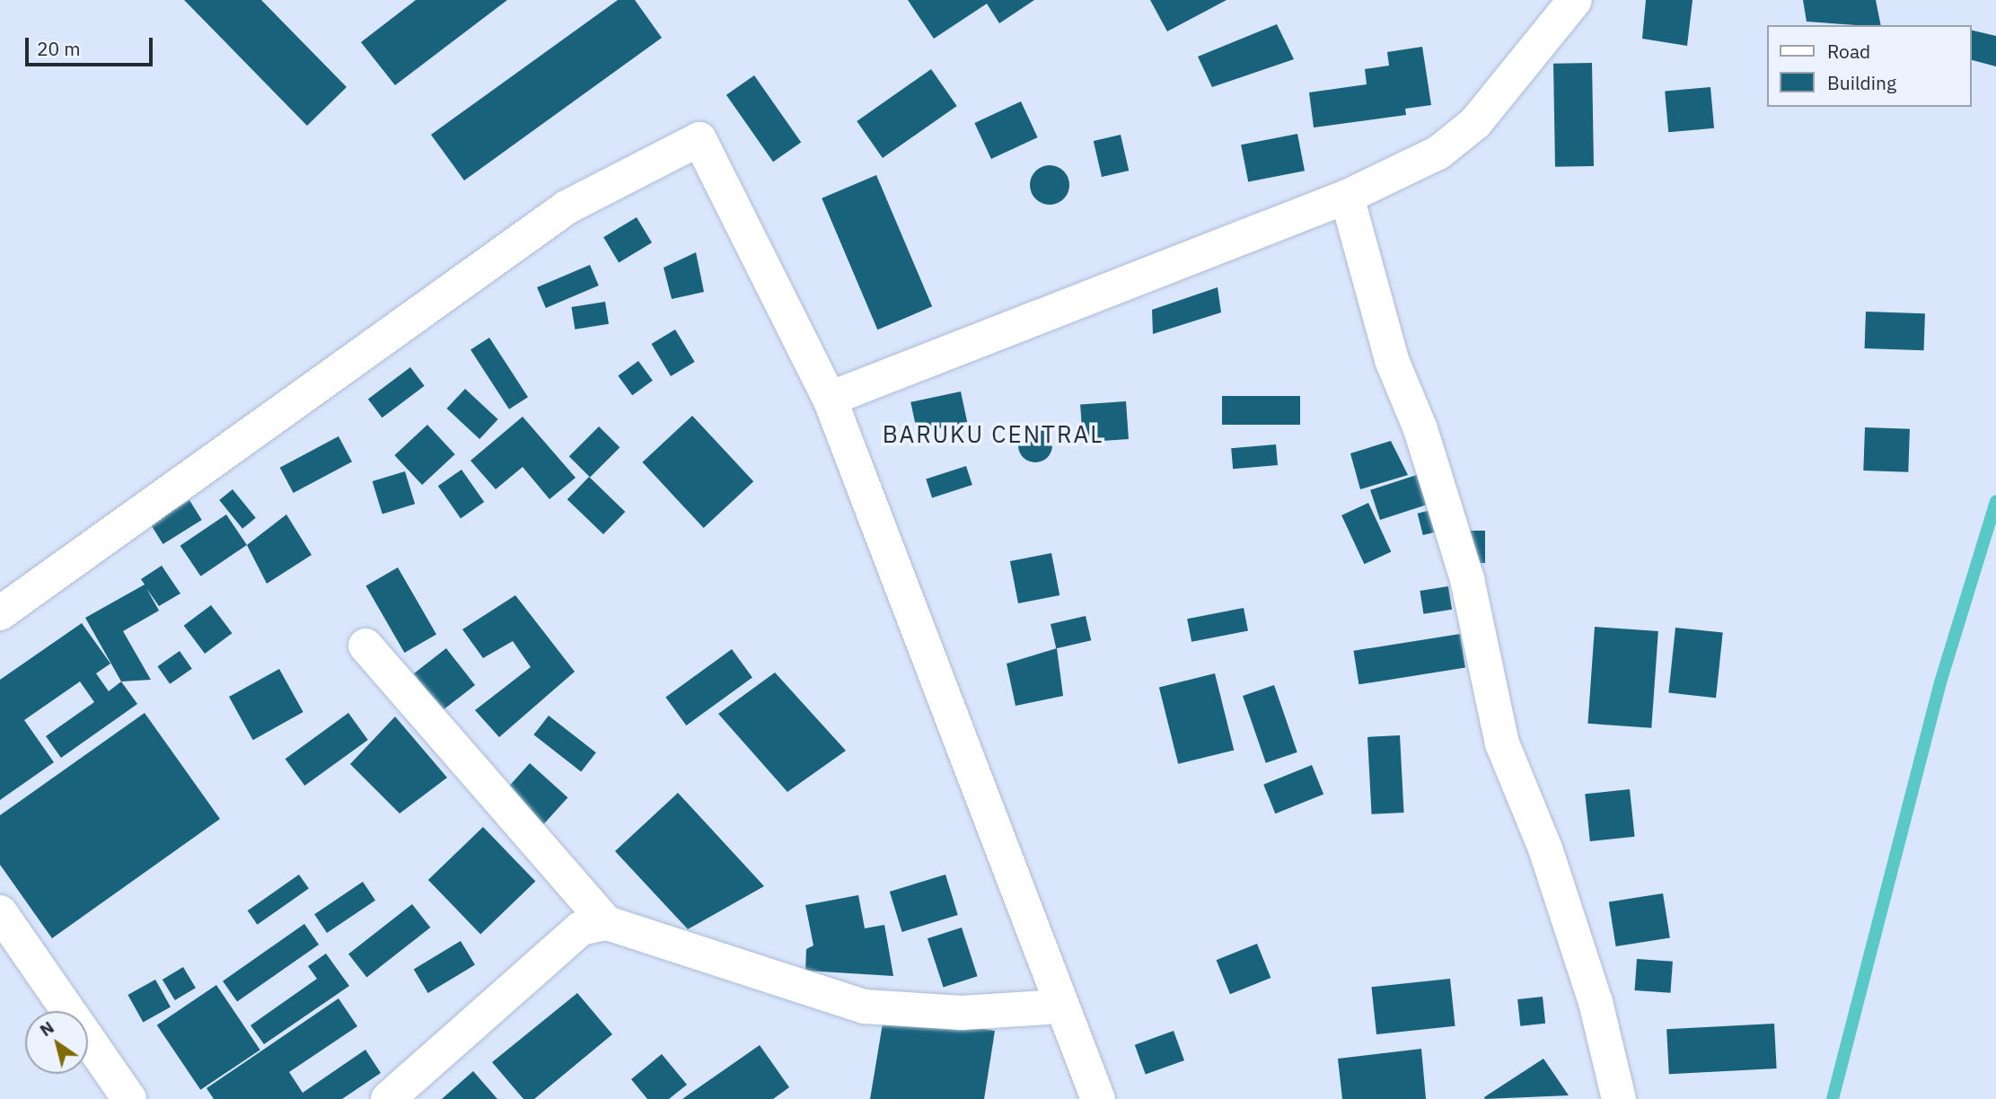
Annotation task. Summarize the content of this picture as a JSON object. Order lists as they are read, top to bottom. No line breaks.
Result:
{"districts":["BARUKU CENTRAL"],"legend":["Road","Building"],"scale_bar":"20 m","north":"top left"}
